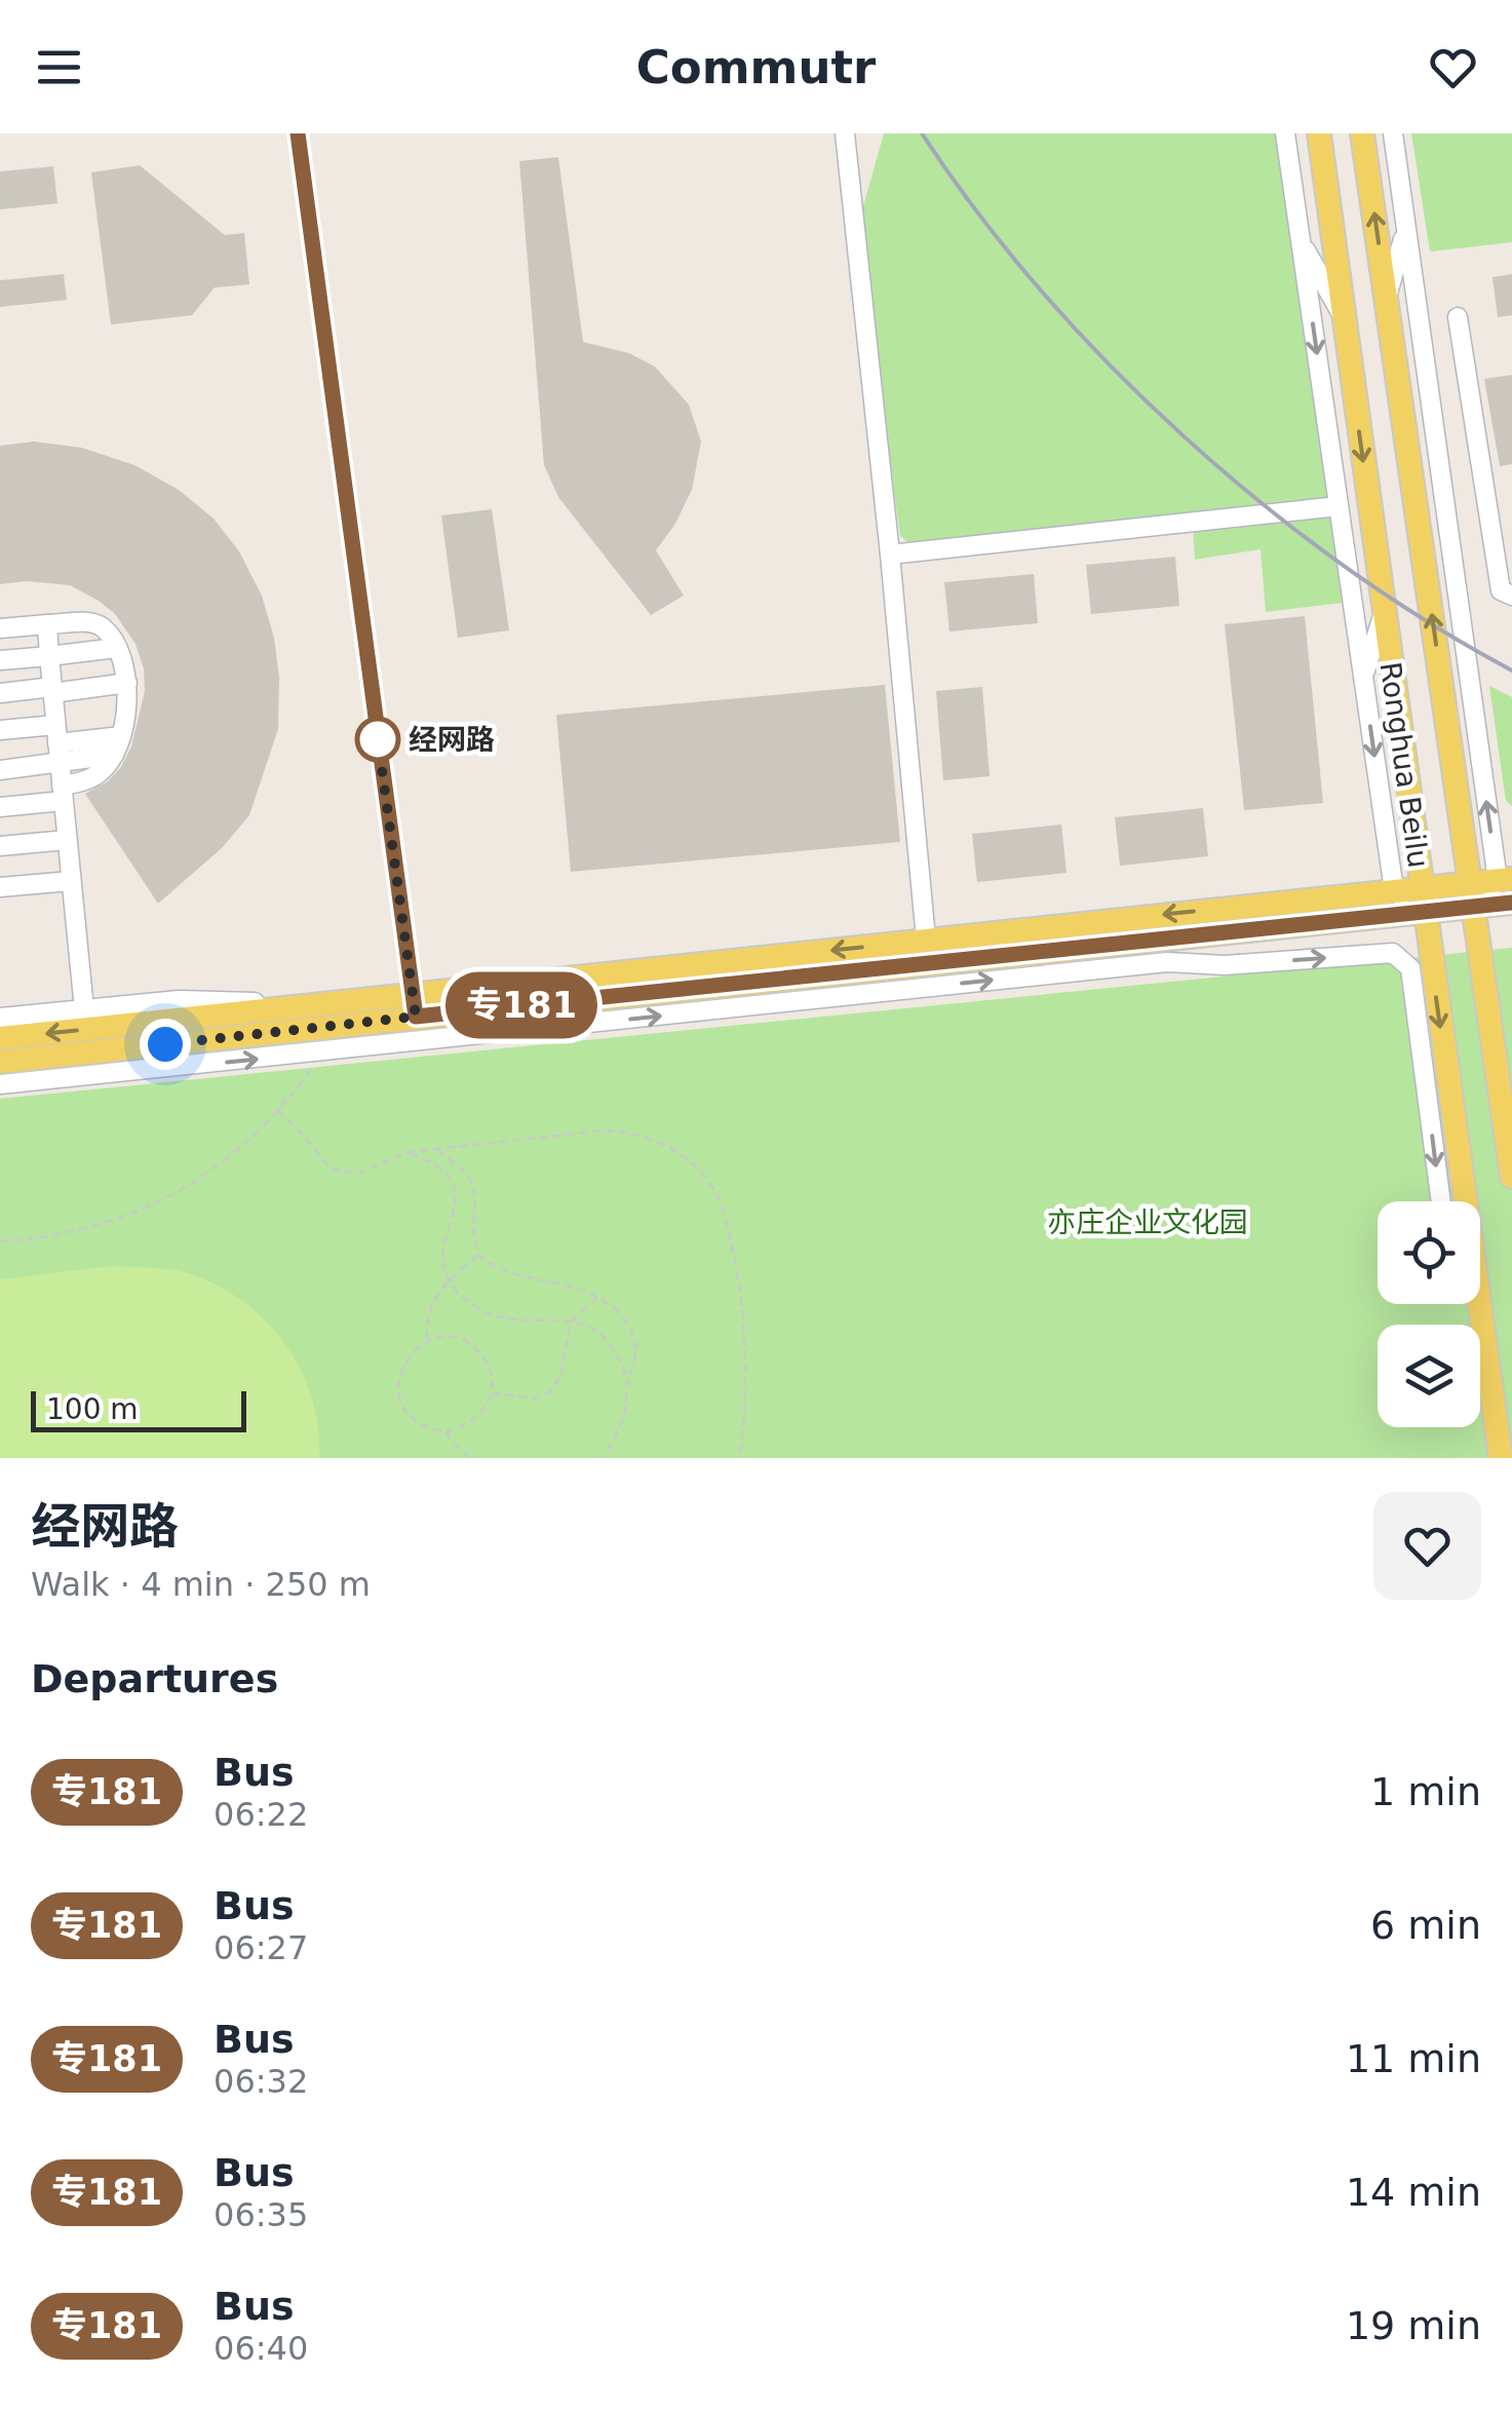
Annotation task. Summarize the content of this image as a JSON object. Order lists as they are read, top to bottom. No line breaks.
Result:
{"streets":{"main road":["Ronghua Beilu"]},"parks":["亦庄企业文化园"],"places":["经网路"],"lines":["bus line 专181"],"scale_bar":"100 m","page":{"header":"Commutr","on_map":"专181","scale":"100 m","heading":[["经网路","Walk · 4 min · 250 m"],"Departures"],"list":[{"mark":"专181","name":"Bus","note":"06:22","value":"1 min"},{"mark":"专181","name":"Bus","note":"06:27","value":"6 min"},{"mark":"专181","name":"Bus","note":"06:32","value":"11 min"},{"mark":"专181","name":"Bus","note":"06:35","value":"14 min"},{"mark":"专181","name":"Bus","note":"06:40","value":"19 min"}]}}
